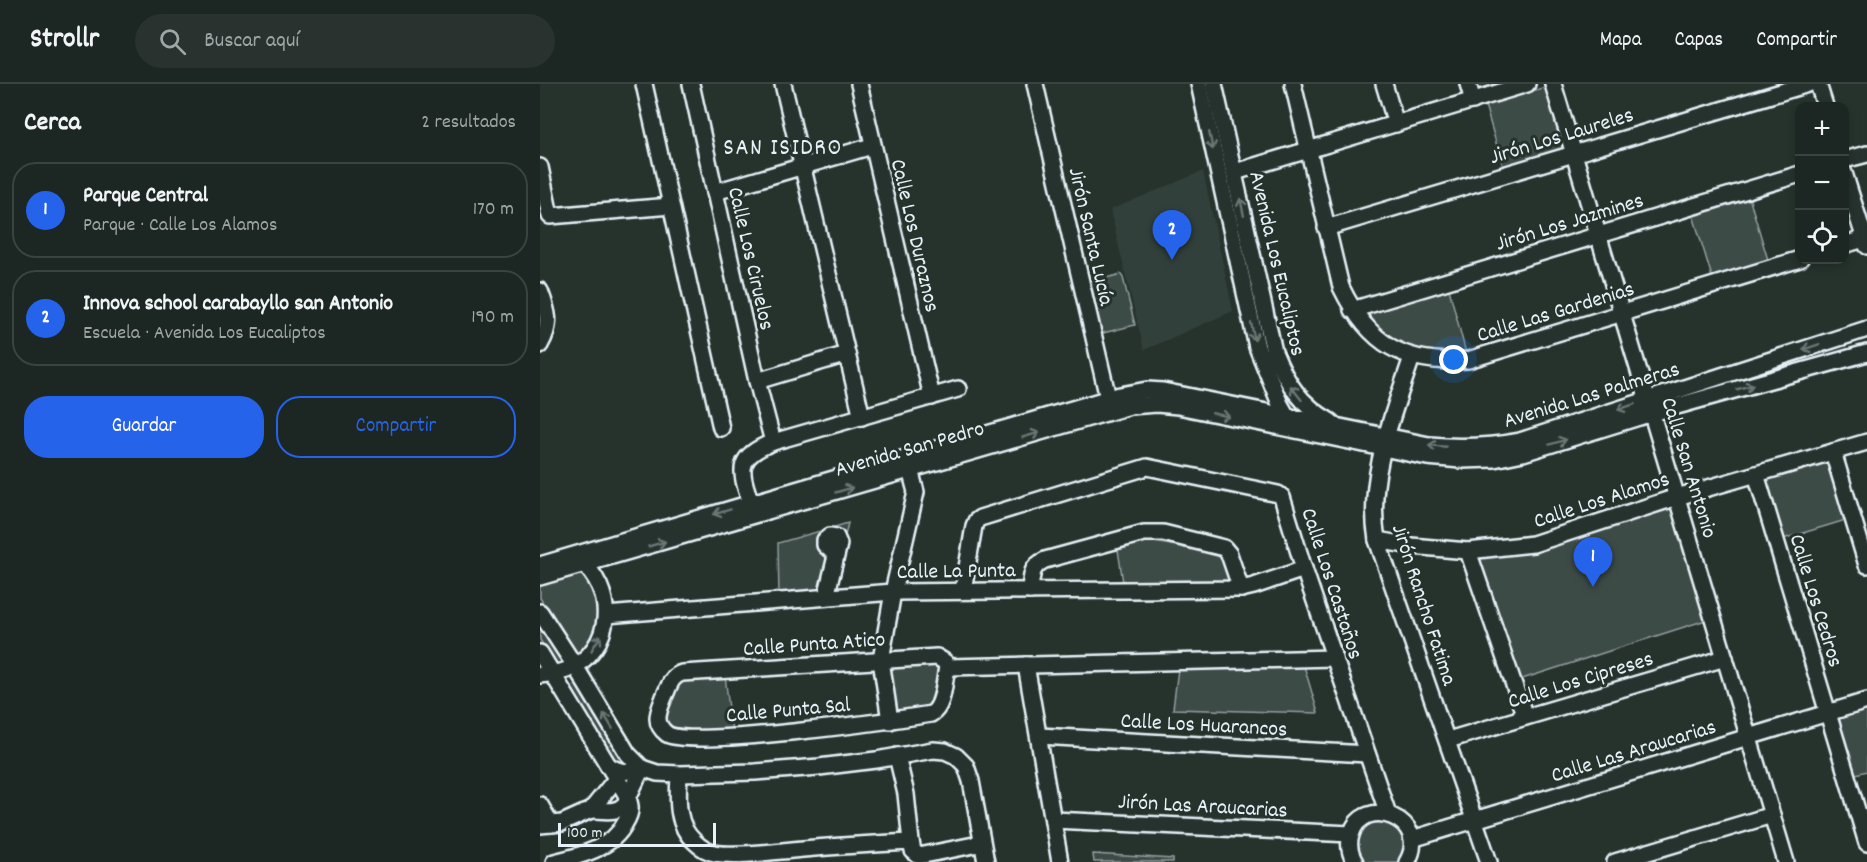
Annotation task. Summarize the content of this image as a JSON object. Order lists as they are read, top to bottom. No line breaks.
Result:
{"streets":{"street":["Jirón Los Laureles","Jirón Los Jazmines","Calle Los Duraznos","Jirón Santa Lucía","Calle Los Ciruelos","Avenida Los Eucaliptos","Calle Las Gardenias","Avenida Las Palmeras","Avenida San Pedro","Calle San Antonio","Calle Los Alamos","Calle La Punta","Calle Los Castaños","Calle Los Cedros","Jirón Rancho Fatima","Calle Punta Atico","Calle Los Cipreses","Calle Punta Sal","Calle Los Huarancos","Calle Las Araucarias","Jirón Las Araucarias"]},"crossings":[["Jirón Los Laureles","Calle Las Gardenias"],["Jirón Los Laureles","Calle San Antonio"],["Jirón Los Jazmines","Calle Las Gardenias"],["Jirón Los Jazmines","Calle San Antonio"],["Jirón Santa Lucía","Avenida San Pedro"],["Avenida Los Eucaliptos","Avenida Las Palmeras"],["Avenida Los Eucaliptos","Avenida San Pedro"],["Calle Las Gardenias","Calle San Antonio"],["Calle Las Gardenias","Jirón Rancho Fatima"],["Avenida Las Palmeras","Avenida San Pedro"],["Avenida Las Palmeras","Calle San Antonio"],["Avenida Las Palmeras","Jirón Rancho Fatima"],["Calle San Antonio","Calle Los Alamos"],["Calle San Antonio","Calle Los Cipreses"],["Calle San Antonio","Calle Las Araucarias"],["Calle Los Alamos","Calle Los Cedros"],["Calle Los Alamos","Jirón Rancho Fatima"],["Calle La Punta","Calle Los Castaños"],["Calle Los Castaños","Calle Los Huarancos"],["Calle Los Cedros","Calle Las Araucarias"],["Jirón Rancho Fatima","Calle Los Cipreses"],["Jirón Rancho Fatima","Calle Las Araucarias"],["Calle Punta Atico","Calle Punta Sal"]],"districts":["SAN ISIDRO"],"scale_bar":"100 m","page":{"header":"Strollr","search":"Buscar aquí","nav":["Mapa","Capas","Compartir"],"heading":["Cerca","2 resultados"],"map_buttons":["+","−"],"list":[{"mark":"1","name":"Parque Central","note":"Parque · Calle Los Alamos","value":"170 m"},{"mark":"2","name":"Innova school carabayllo san Antonio","note":"Escuela · Avenida Los Eucaliptos","value":"190 m"}],"pins":["2","1"],"buttons":["Guardar","Compartir"],"scale":"100 m"}}
